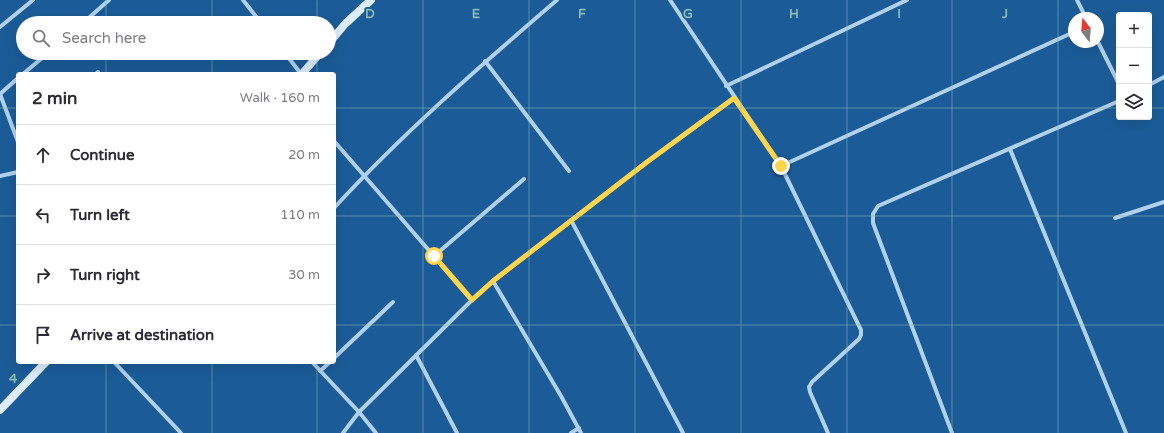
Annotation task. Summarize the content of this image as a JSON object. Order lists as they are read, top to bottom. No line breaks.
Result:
{"north":"top","page":{"map_buttons":["+","−"],"search":"Search here","heading":["2 min","Walk · 160 m"],"list":[["Continue","20 m"],["Turn left","110 m"],["Turn right","30 m"],"Arrive at destination"]},"grid":{"columns":["D","E","F","G","H","I","J"],"rows":["4"]}}
